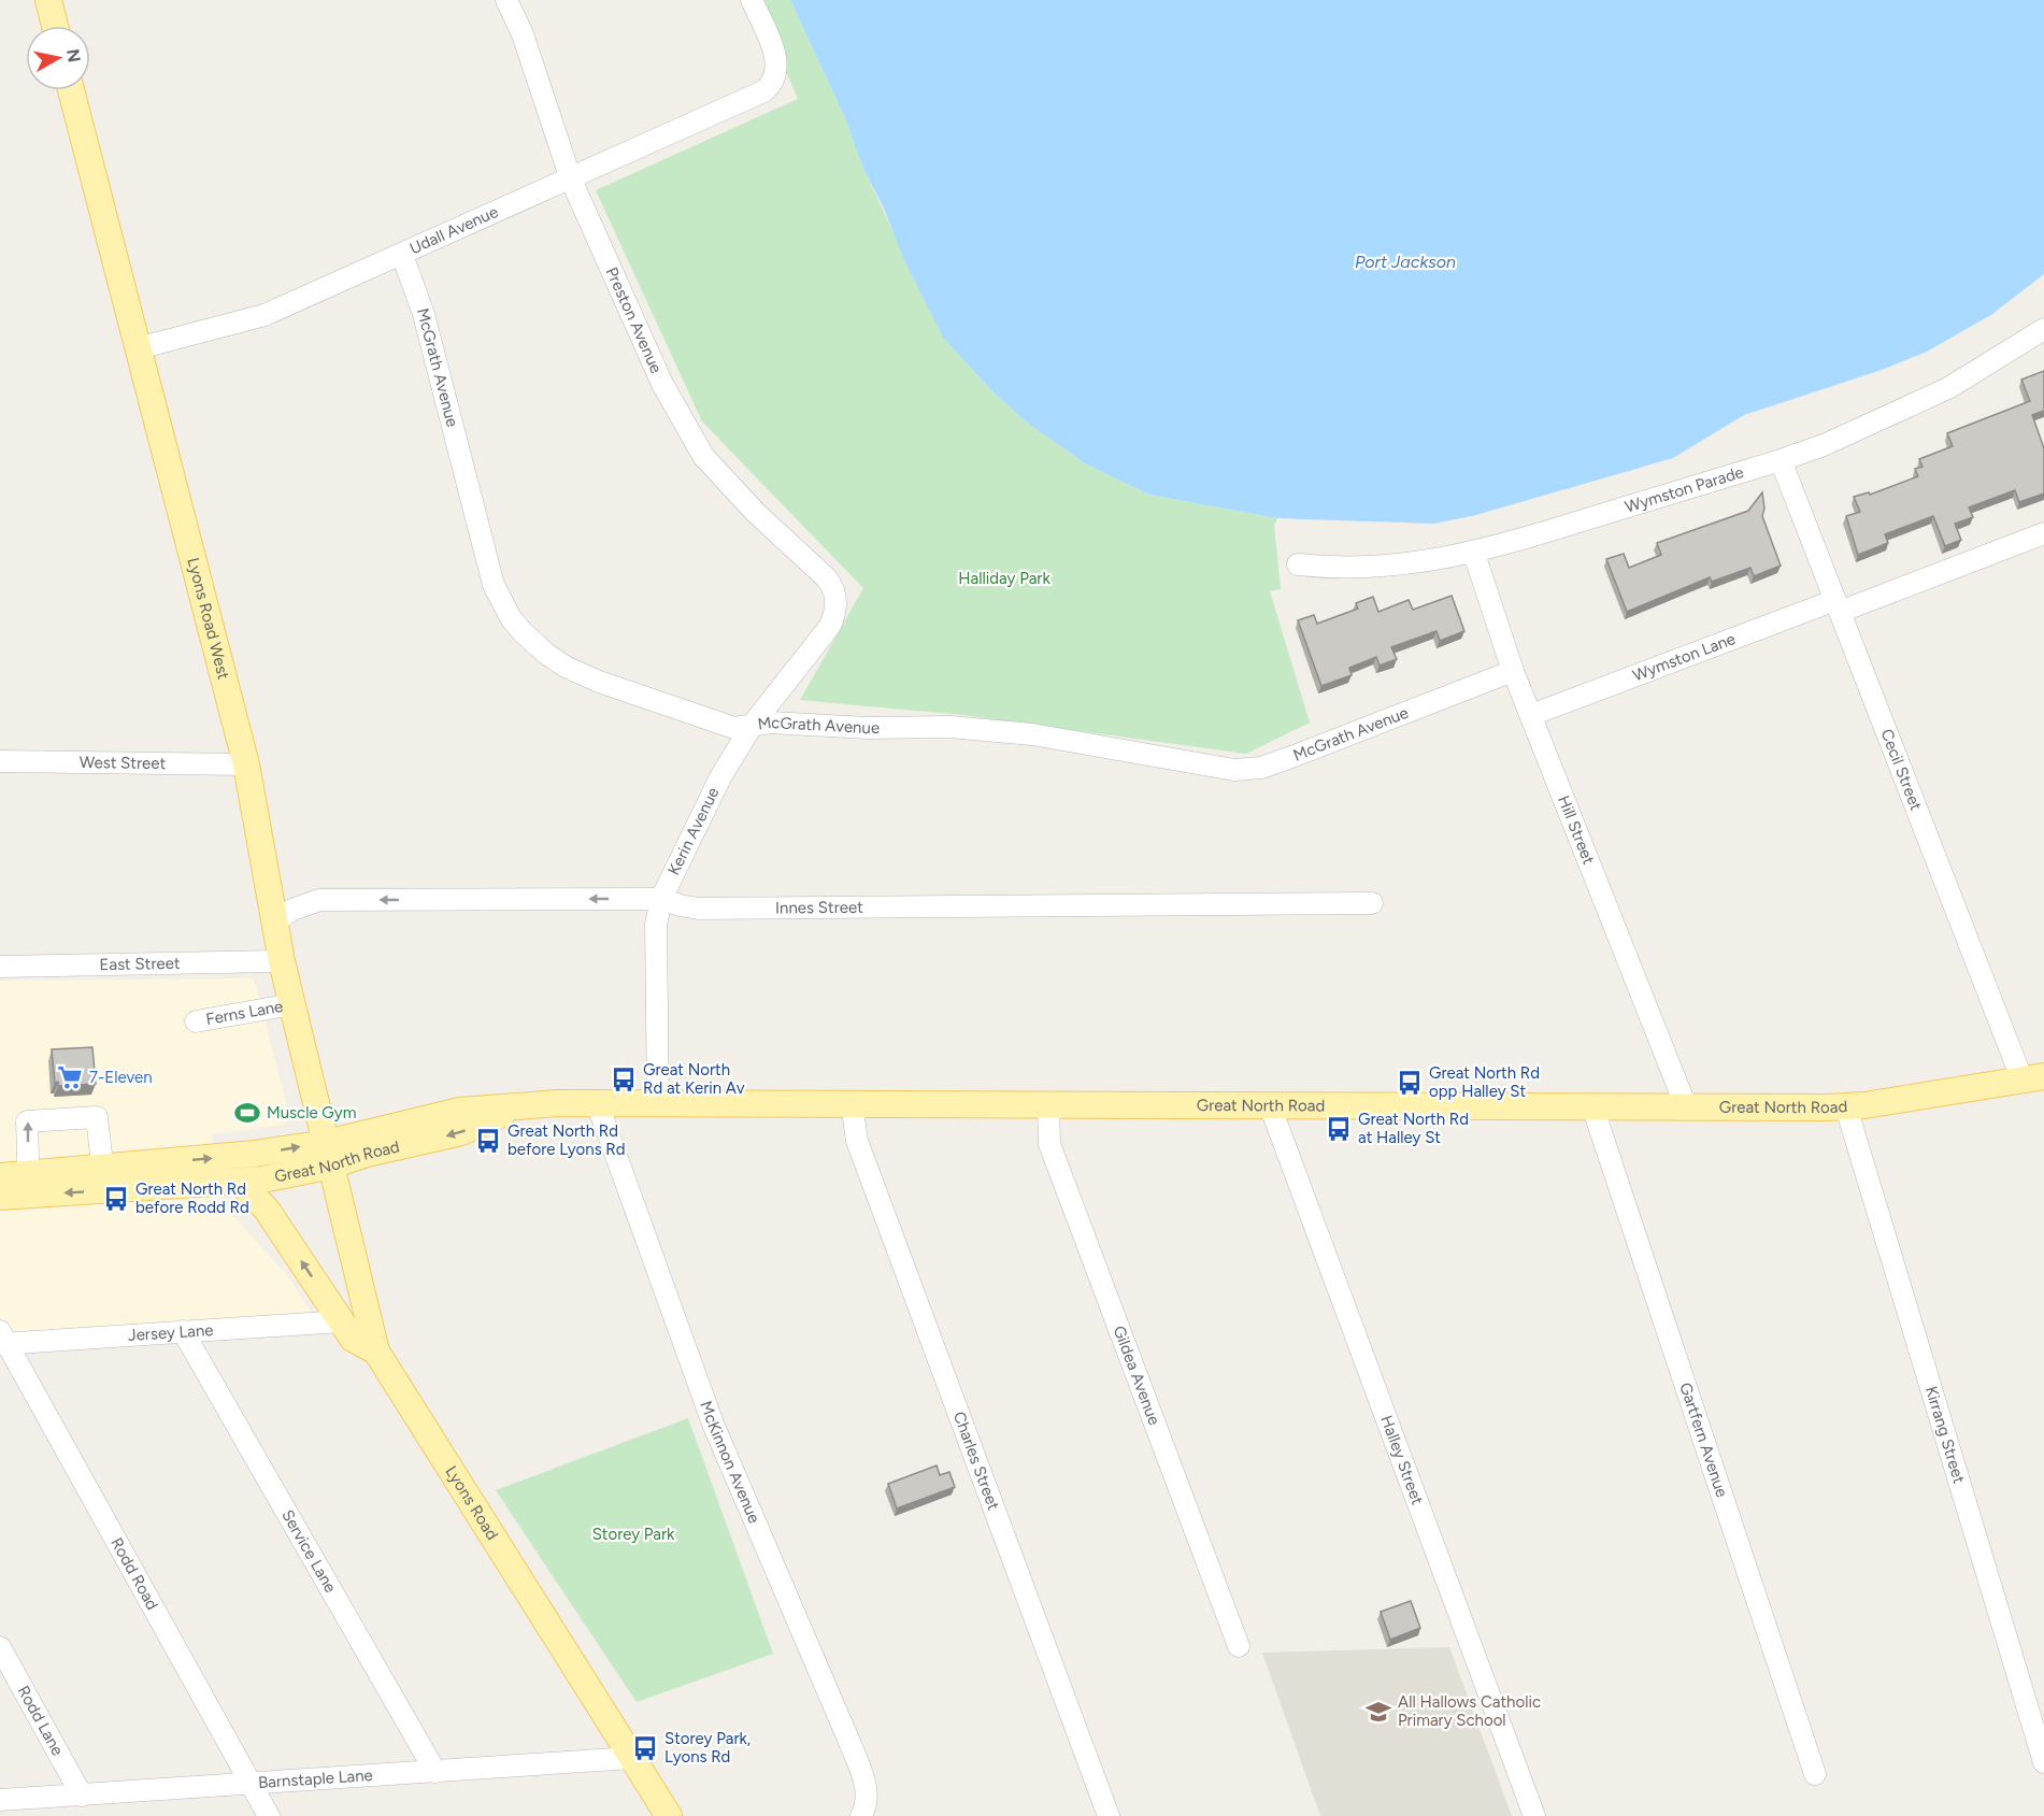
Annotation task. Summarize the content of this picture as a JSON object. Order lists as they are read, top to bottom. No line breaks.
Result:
{"streets":{"main road":["Lyons Road West","Great North Road","Lyons Road"],"street":["Udall Avenue","Preston Avenue","McGrath Avenue","Wymston Parade","Wymston Lane","West Street","Cecil Street","Kerin Avenue","Hill Street","Innes Street","East Street","Ferns Lane","Jersey Lane","Gildea Avenue","Kirrang Street","Gartfern Avenue","Charles Street","Halley Street","McKinnon Avenue","Service Lane","Rodd Road","Rodd Lane","Barnstaple Lane"]},"crossings":[["Udall Avenue","Preston Avenue"],["Udall Avenue","McGrath Avenue"],["Udall Avenue","Lyons Road West"],["Preston Avenue","Kerin Avenue"],["McGrath Avenue","Kerin Avenue"],["McGrath Avenue","Hill Street"],["Wymston Parade","Cecil Street"],["Wymston Parade","Hill Street"],["Lyons Road West","West Street"],["Lyons Road West","Innes Street"],["Lyons Road West","East Street"],["Lyons Road West","Ferns Lane"],["Lyons Road West","Great North Road"],["Lyons Road West","Lyons Road"],["Wymston Lane","Cecil Street"],["Wymston Lane","Hill Street"],["Cecil Street","Great North Road"],["Kerin Avenue","Innes Street"],["Kerin Avenue","Great North Road"],["Hill Street","Great North Road"],["Great North Road","Gildea Avenue"],["Great North Road","Kirrang Street"],["Great North Road","Gartfern Avenue"],["Great North Road","Charles Street"],["Great North Road","Halley Street"],["Great North Road","McKinnon Avenue"],["Great North Road","Lyons Road"],["Jersey Lane","Service Lane"],["Jersey Lane","Rodd Road"],["Lyons Road","Barnstaple Lane"],["Service Lane","Barnstaple Lane"],["Rodd Road","Barnstaple Lane"],["Rodd Lane","Barnstaple Lane"]],"one_way":["Innes Street"],"water":["Port Jackson"],"parks":["Halliday Park","Storey Park"],"places":{"supermarket":["7-Eleven"],"bus stop":["Great North Rd at Kerin Av","Great North Rd opp Halley St","Great North Rd at Halley St","Great North Rd before Lyons Rd","Great North Rd before Rodd Rd","Storey Park, Lyons Rd"],"sports":["Muscle Gym"],"school or university":["All Hallows Catholic Primary School"]},"north":"right"}
